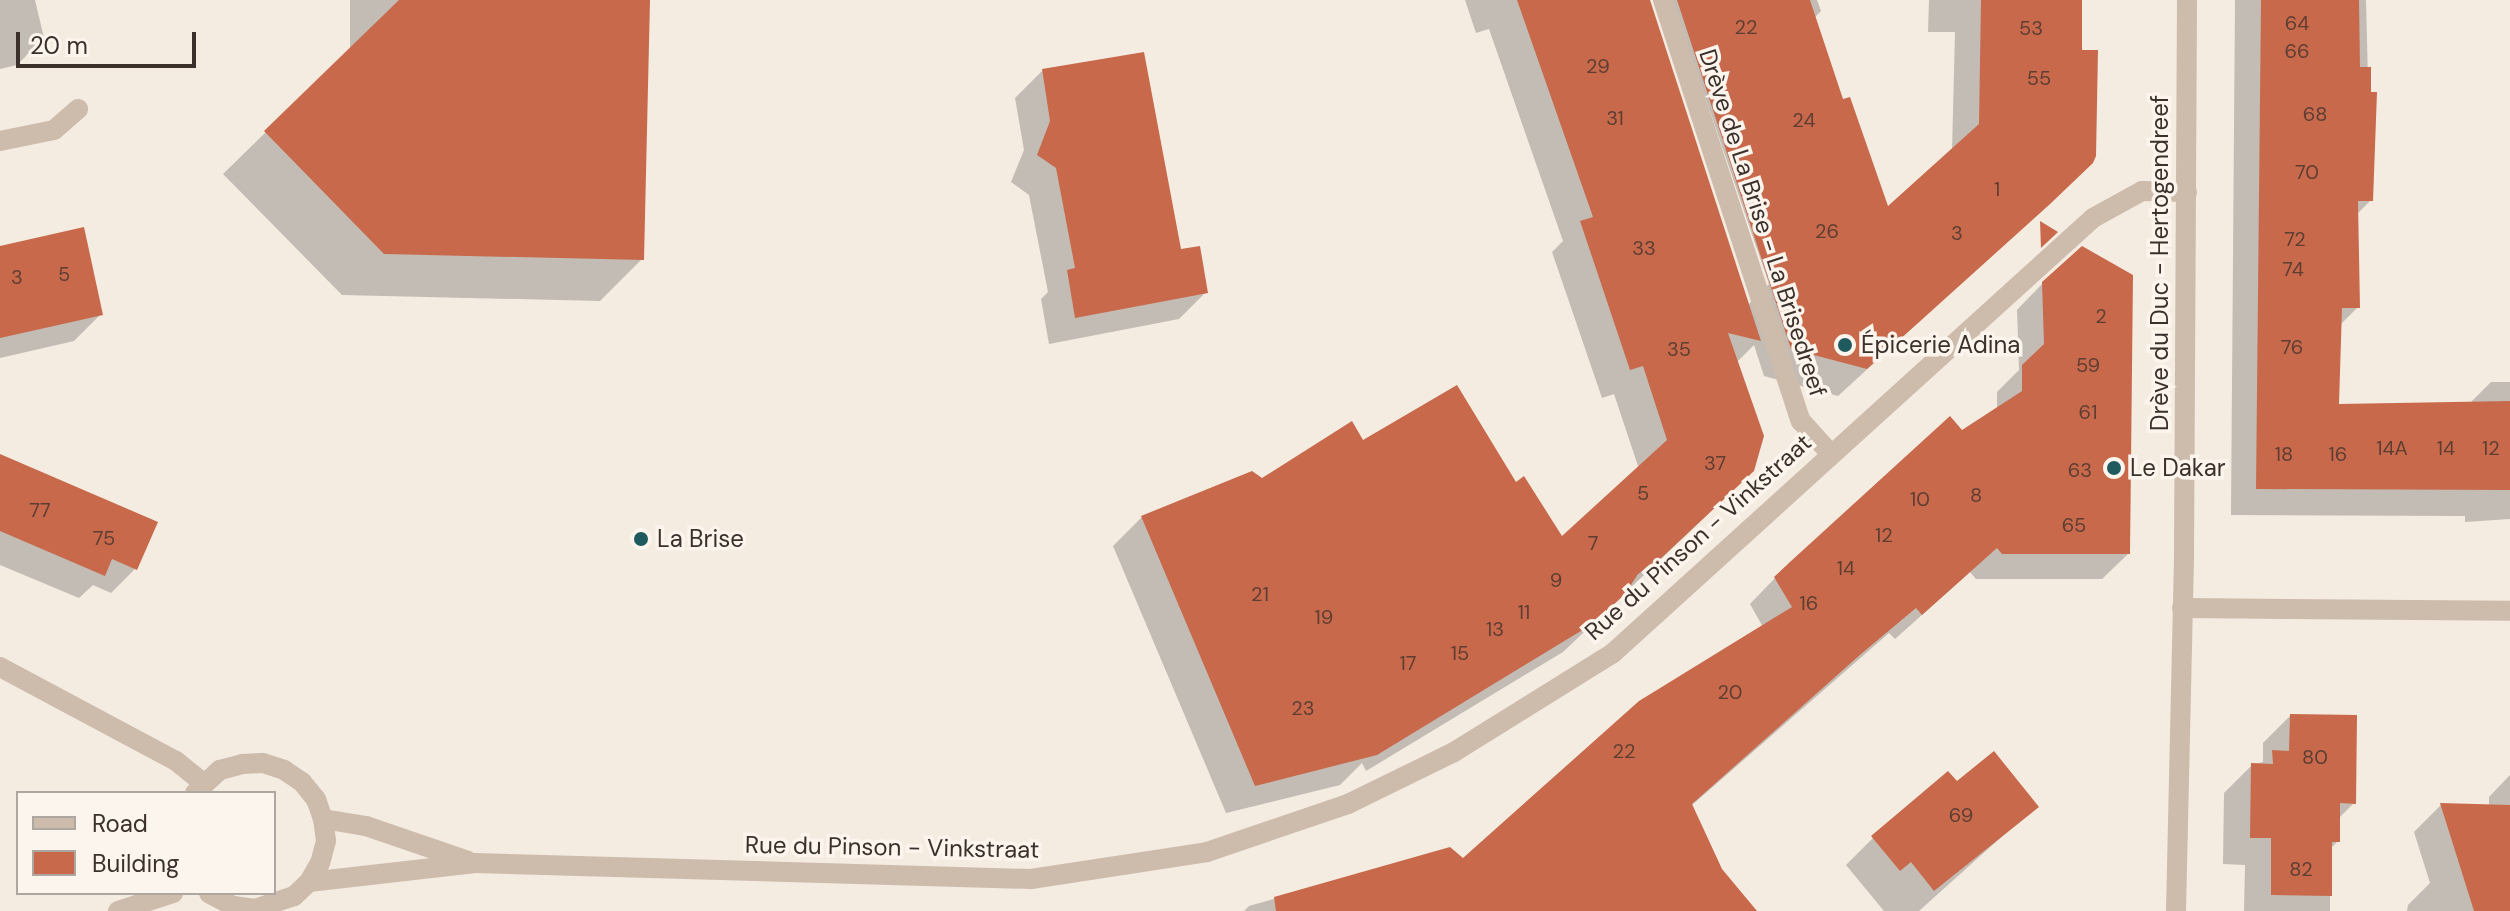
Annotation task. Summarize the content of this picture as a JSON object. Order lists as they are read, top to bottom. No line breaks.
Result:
{"streets":{"street":["Drève de La Brise - La Brisedreef","Drève du Duc - Hertogendreef","Rue du Pinson - Vinkstraat"]},"crossings":[["Drève de La Brise - La Brisedreef","Rue du Pinson - Vinkstraat"],["Drève du Duc - Hertogendreef","Rue du Pinson - Vinkstraat"]],"places":["Épicerie Adina","Le Dakar","La Brise"],"house_numbers":["64","22","53","66","29","55","68","31","24","70","1","26","3","72","33","74","5","3","2","76","35","59","61","14A","14","12","18","16","37","63","5","8","10","77","65","12","75","7","14","9","21","16","11","19","13","15","17","20","23","22","80","69","82"],"legend":["Road","Building"],"scale_bar":"20 m"}
